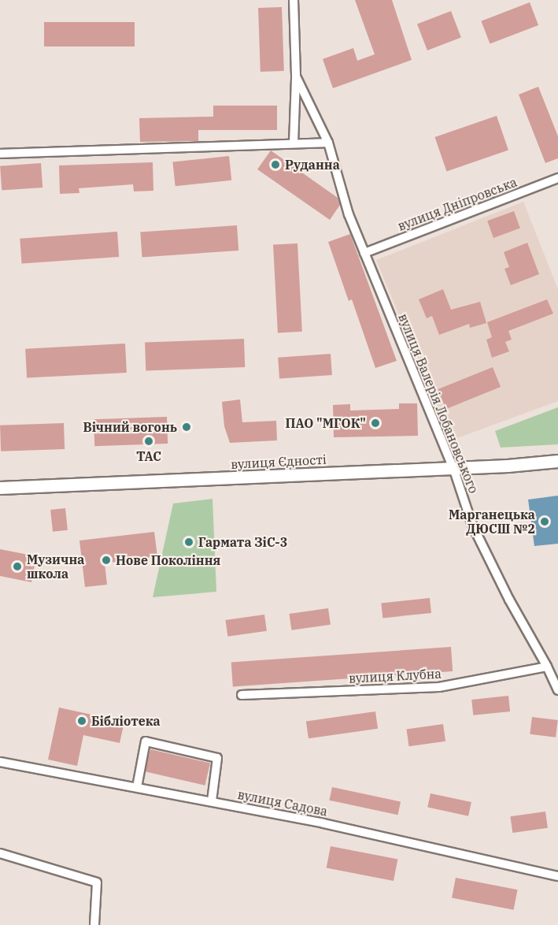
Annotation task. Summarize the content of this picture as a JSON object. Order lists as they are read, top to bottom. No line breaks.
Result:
{"streets":{"street":["вулиця Дніпровська","вулиця Валерія Лобановського","вулиця Єдності","вулиця Клубна","вулиця Садова"]},"crossings":[["вулиця Дніпровська","вулиця Валерія Лобановського"],["вулиця Валерія Лобановського","вулиця Єдності"],["вулиця Валерія Лобановського","вулиця Клубна"]],"places":["Руданна","ПАО \"МГОК\"","Вічний вогонь","ТАС","Марганецька ДЮСШ №2","Гармата ЗіС-3","Нове Покоління","Музична школа","Бібліотека"]}
